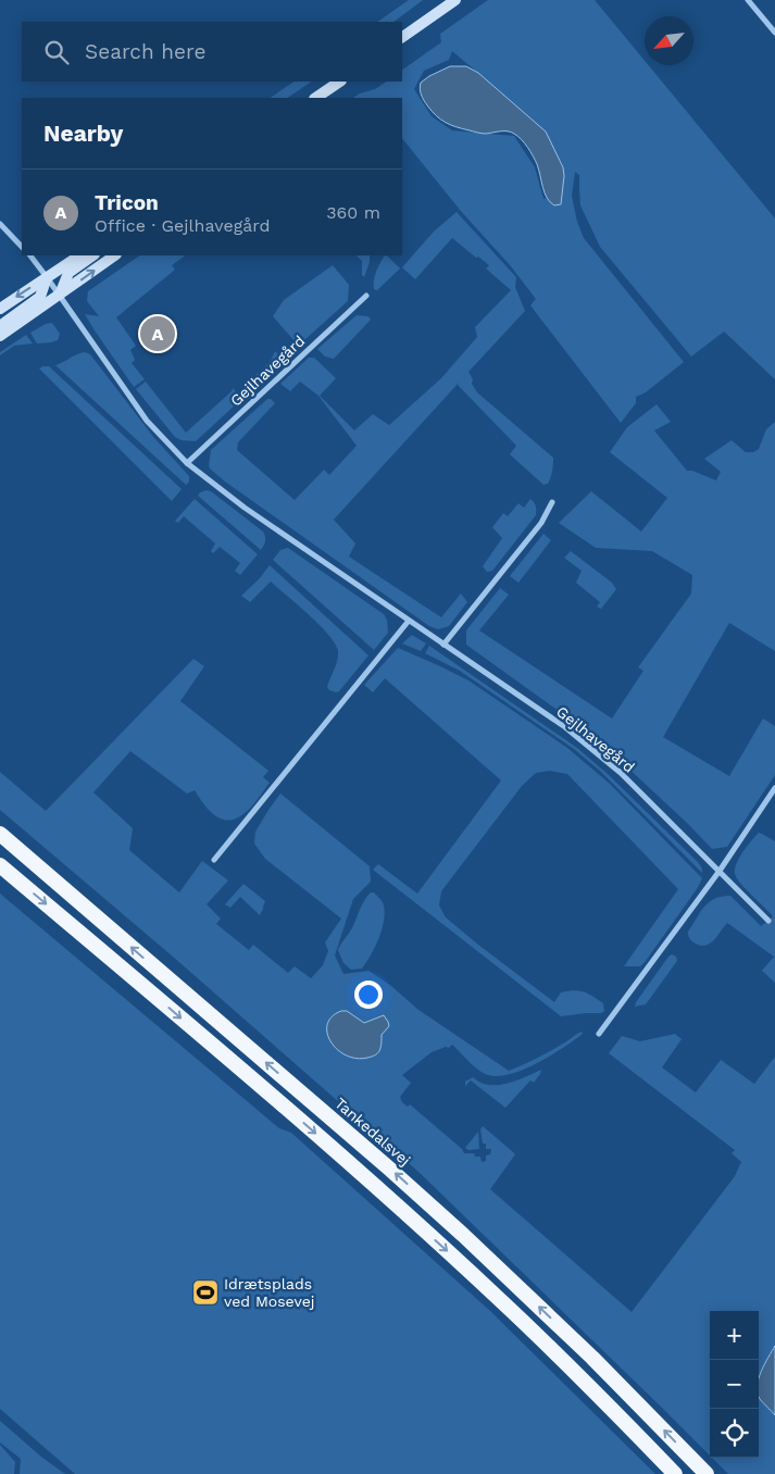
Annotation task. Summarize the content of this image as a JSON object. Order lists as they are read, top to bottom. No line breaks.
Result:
{"streets":{"highway":["Tankedalsvej"],"street":["Gejlhavegård"]},"places":{"sports":["Idrætsplads ved Mosevej"]},"north":"bottom left","page":{"search":"Search here","heading":"Nearby","list":[{"mark":"A","name":"Tricon","note":"Office · Gejlhavegård","value":"360 m"}],"pins":"A","map_buttons":["+","−"]}}
